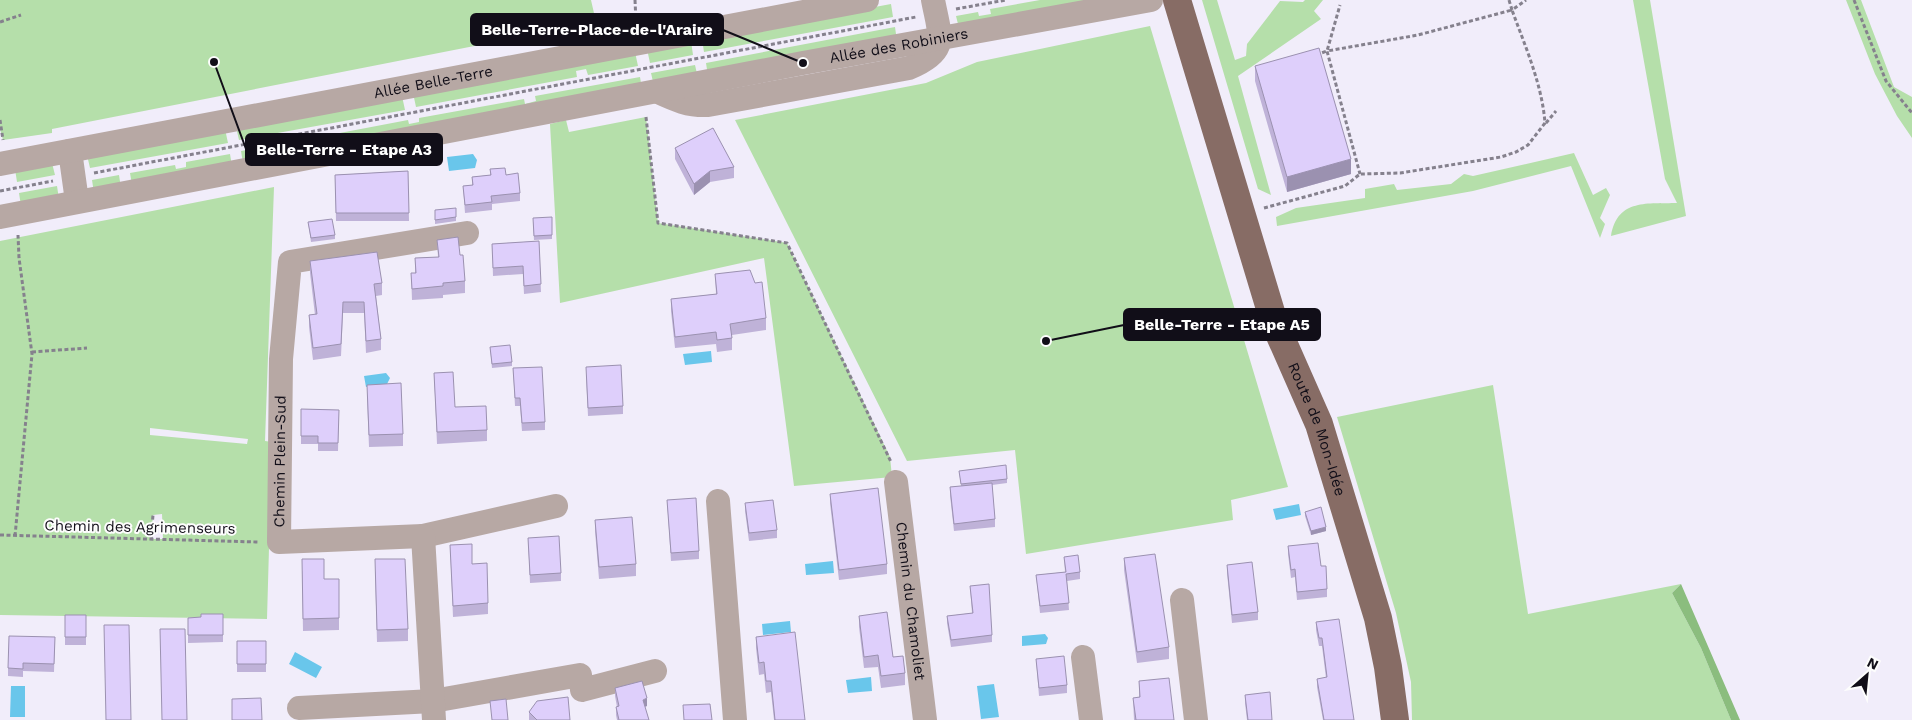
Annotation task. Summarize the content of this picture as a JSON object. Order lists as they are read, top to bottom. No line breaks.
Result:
{"streets":{"main road":["Route de Mon-Idée"],"street":["Allée des Robiniers","Allée Belle-Terre","Chemin Plein-Sud","Chemin du Chamoliet"],"path":["Chemin des Agrimenseurs"]},"crossings":[["Chemin Plein-Sud","Chemin des Agrimenseurs"]],"places":["Belle-Terre - Etape A3","Belle-Terre-Place-de-l'Araire","Belle-Terre - Etape A5"],"north":"top right"}
